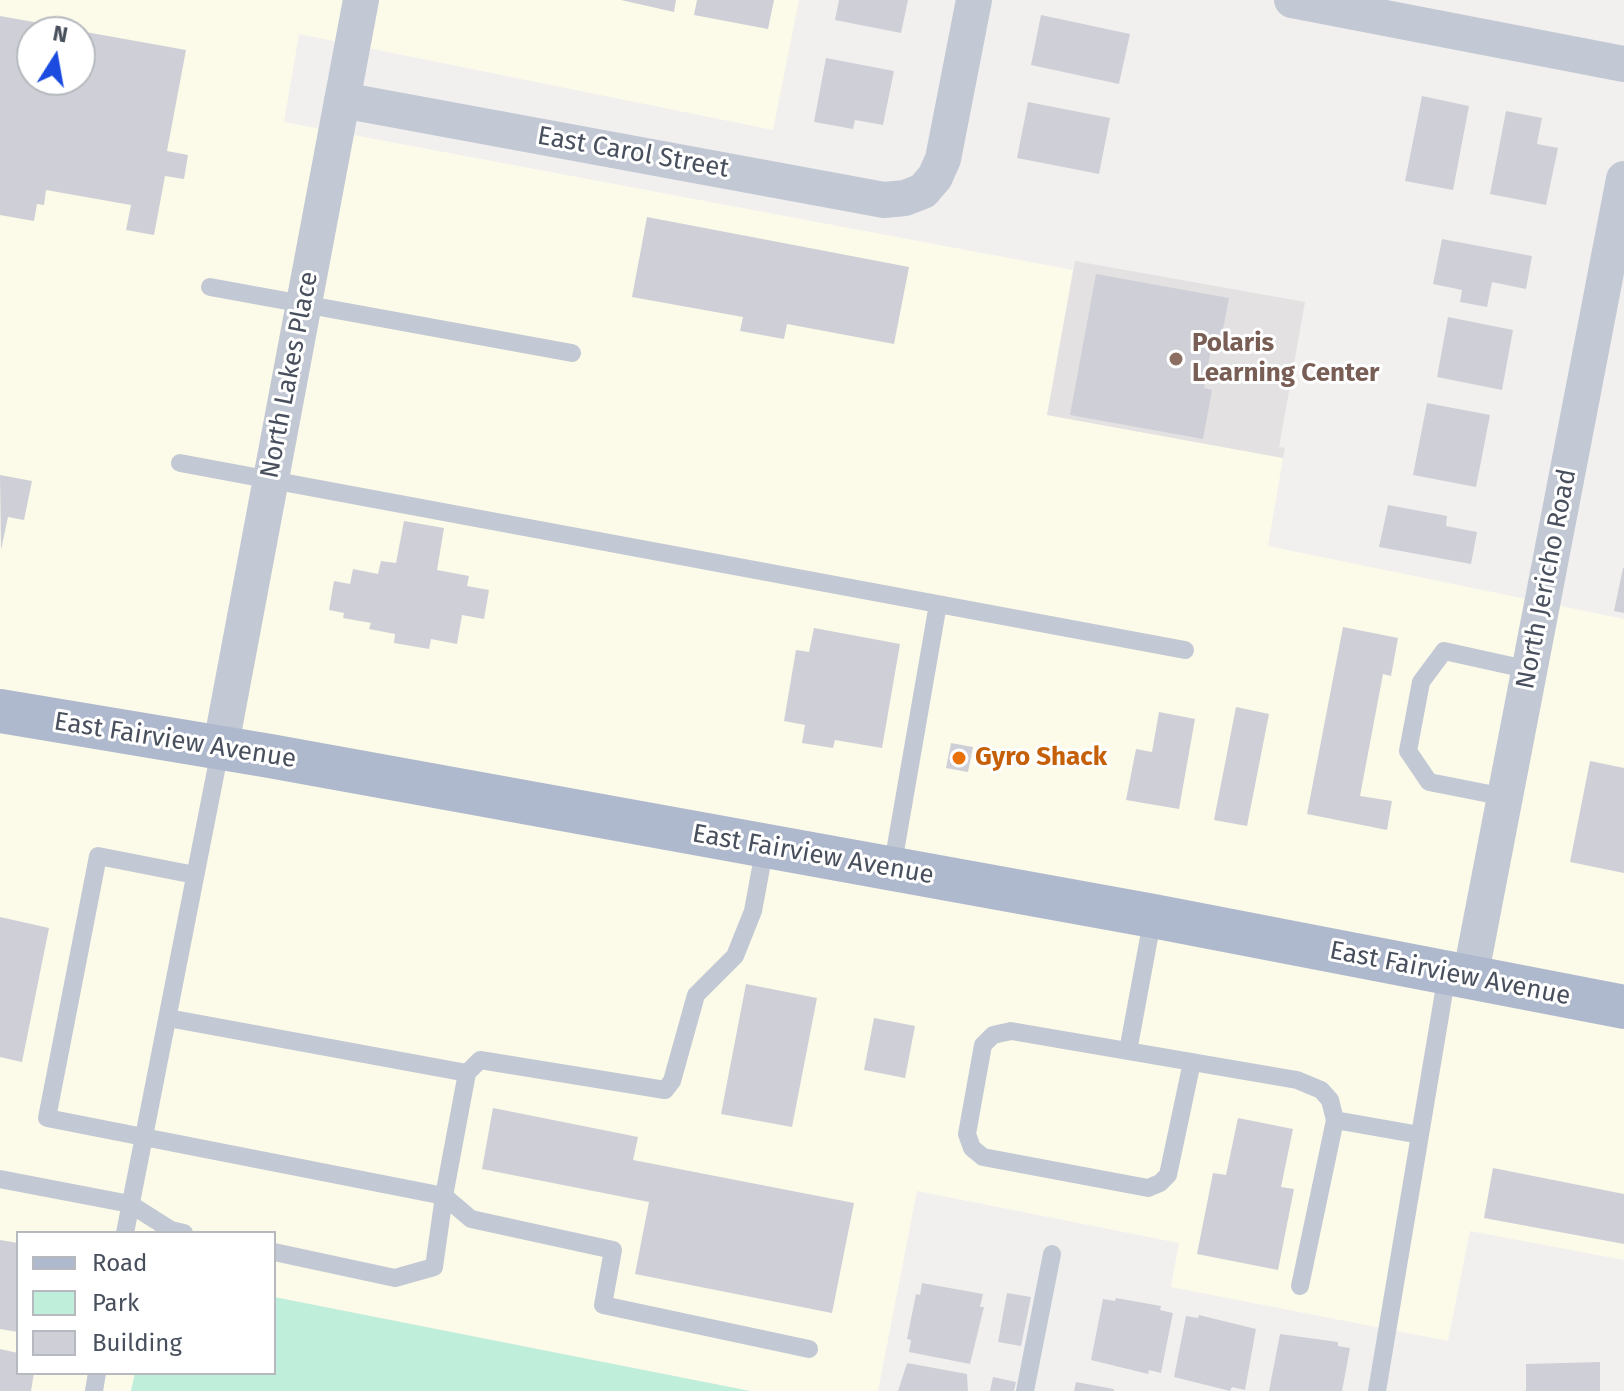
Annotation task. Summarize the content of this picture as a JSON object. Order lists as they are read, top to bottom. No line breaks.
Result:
{"streets":{"main road":["East Fairview Avenue"],"street":["East Carol Street","North Lakes Place","North Jericho Road"]},"crossings":[["East Carol Street","North Lakes Place"],["North Lakes Place","East Fairview Avenue"],["North Jericho Road","East Fairview Avenue"]],"places":["Polaris Learning Center","Gyro Shack"],"legend":["Road","Park","Building"],"north":"top"}
